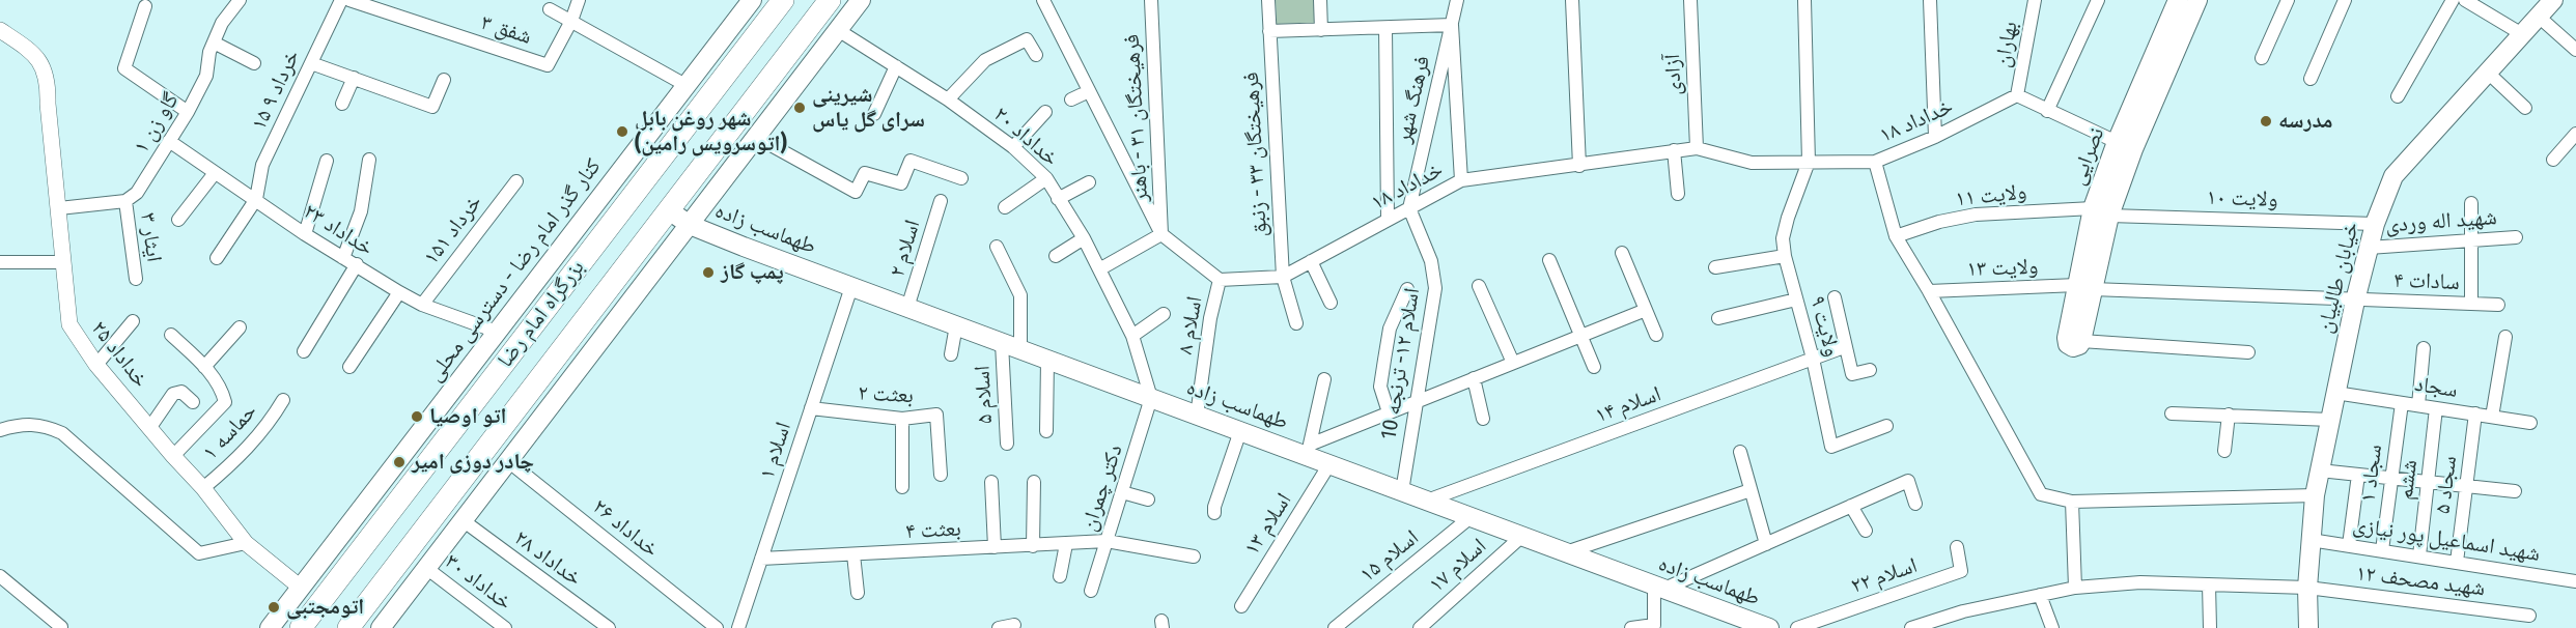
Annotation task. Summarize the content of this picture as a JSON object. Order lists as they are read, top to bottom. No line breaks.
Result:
{"streets":{"highway":["بزرگراه امام رضا"],"main road":["نصرایی","طهماسب زاده","کنار گذر امام رضا - دسترسی محلی","خیابان طالبیان"],"street":["شفق ۳","بهاران","آزادی","۱۵ خرداد ۹","فرهنگ شهر","فرهیختگان ۳۱ - باهنر","خداداد ۱۸","گاو زن ۱","خداداد ۲۰","فرهیختگان ۳۳ - زنبق","ولایت ۱۱","ولایت ۱۰","شهید اله وردی","خداداد ۲۳","۱۵خرداد ۱","ایثار ۳","اسلام ۲","ولایت ۱۳","سادات ۴","اسلام ۸","ولایت ۹","خداداد ۲۵","اسلام ۱۲- ترنجه 10","سجاد","بعثت ۲","اسلام ۵","اسلام ۱۴","حماسه ۱","اسلام ۱","سجاد ۱","ششم","سجاد ۵","دکتر چمران","اسلام ۱۳","خداداد ۲۶","بعثت ۴","شهید اسماعیل پور نیازی","اسلام ۱۵","خداداد ۲۸","اسلام ۱۷","اسلام ۲۲","شهید مصحف ۱۲","خداداد ۳۰"]},"crossings":[["بهاران","خداداد ۱۸"],["آزادی","خداداد ۱۸"],["۱۵ خرداد ۹","خداداد ۲۳"],["فرهنگ شهر","خداداد ۱۸"],["فرهنگ شهر","اسلام ۱۲- ترنجه 10"],["خداداد ۱۸","فرهیختگان ۳۳ - زنبق"],["خداداد ۱۸","اسلام ۸"],["خداداد ۱۸","ولایت ۹"],["خداداد ۱۸","اسلام ۱۲- ترنجه 10"],["گاو زن ۱","خداداد ۲۳"],["گاو زن ۱","ایثار ۳"],["خداداد ۲۰","طهماسب زاده"],["خداداد ۲۰","دکتر چمران"],["نصرایی","ولایت ۱۱"],["نصرایی","ولایت ۱۰"],["نصرایی","ولایت ۱۳"],["ولایت ۱۱","ولایت ۱۰"],["ولایت ۱۰","خیابان طالبیان"],["شهید اله وردی","خیابان طالبیان"],["طهماسب زاده","اسلام ۲"],["طهماسب زاده","بزرگراه امام رضا"],["طهماسب زاده","اسلام ۸"],["طهماسب زاده","اسلام ۱۲- ترنجه 10"],["طهماسب زاده","اسلام ۵"],["طهماسب زاده","اسلام ۱۴"],["طهماسب زاده","اسلام ۱"],["طهماسب زاده","دکتر چمران"],["طهماسب زاده","اسلام ۱۳"],["طهماسب زاده","اسلام ۱۵"],["طهماسب زاده","اسلام ۱۷"],["خداداد ۲۳","۱۵خرداد ۱"],["خداداد ۲۳","کنار گذر امام رضا - دسترسی محلی"],["ولایت ۱۳","خیابان طالبیان"],["ولایت ۱۳","سادات ۴"],["کنار گذر امام رضا - دسترسی محلی","خداداد ۲۵"],["خیابان طالبیان","سادات ۴"],["خیابان طالبیان","سجاد"],["خیابان طالبیان","شهید اسماعیل پور نیازی"],["خیابان طالبیان","شهید مصحف ۱۲"],["ولایت ۹","اسلام ۱۴"],["خداداد ۲۵","حماسه ۱"],["سجاد","سجاد ۱"],["سجاد","ششم"],["سجاد","سجاد ۵"],["بعثت ۲","اسلام ۱"],["اسلام ۱","بعثت ۴"],["سجاد ۱","شهید اسماعیل پور نیازی"],["ششم","شهید اسماعیل پور نیازی"],["سجاد ۵","شهید اسماعیل پور نیازی"],["دکتر چمران","بعثت ۴"]],"places":["شیرینی سرای گل یاس","مدرسه","شهر روغن بابل (اتوسرویس رامین)","پمپ گاز","اتو اوصیا","چادر دوزی امیر","اتومجتبی"]}
